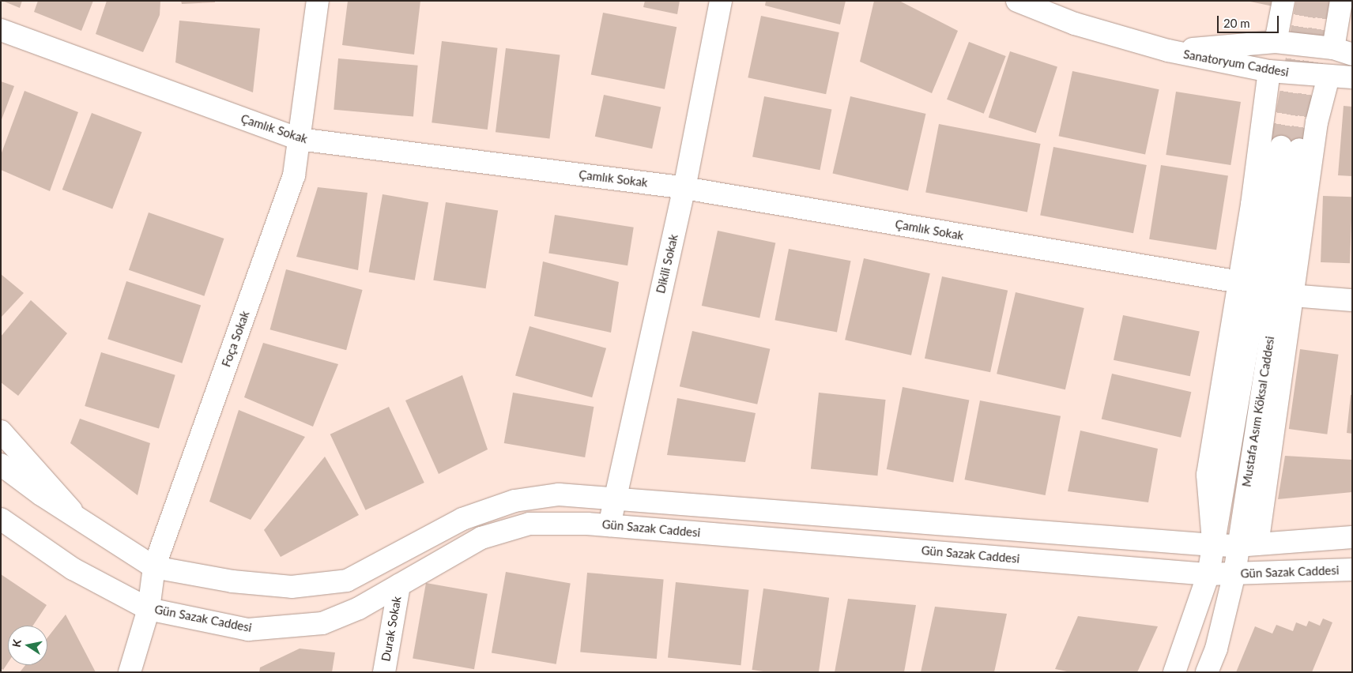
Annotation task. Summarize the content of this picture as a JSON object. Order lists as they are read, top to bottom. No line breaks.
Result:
{"streets":{"main road":["Sanatoryum Caddesi","Çamlık Sokak","Dikili Sokak","Foça Sokak","Mustafa Asım Köksal Caddesi","Gün Sazak Caddesi","Durak Sokak"]},"crossings":[["Sanatoryum Caddesi","Mustafa Asım Köksal Caddesi"],["Çamlık Sokak","Dikili Sokak"],["Çamlık Sokak","Foça Sokak"],["Çamlık Sokak","Mustafa Asım Köksal Caddesi"],["Dikili Sokak","Gün Sazak Caddesi"],["Foça Sokak","Gün Sazak Caddesi"],["Mustafa Asım Köksal Caddesi","Gün Sazak Caddesi"],["Gün Sazak Caddesi","Durak Sokak"]],"scale_bar":"20 m","north":"left"}
